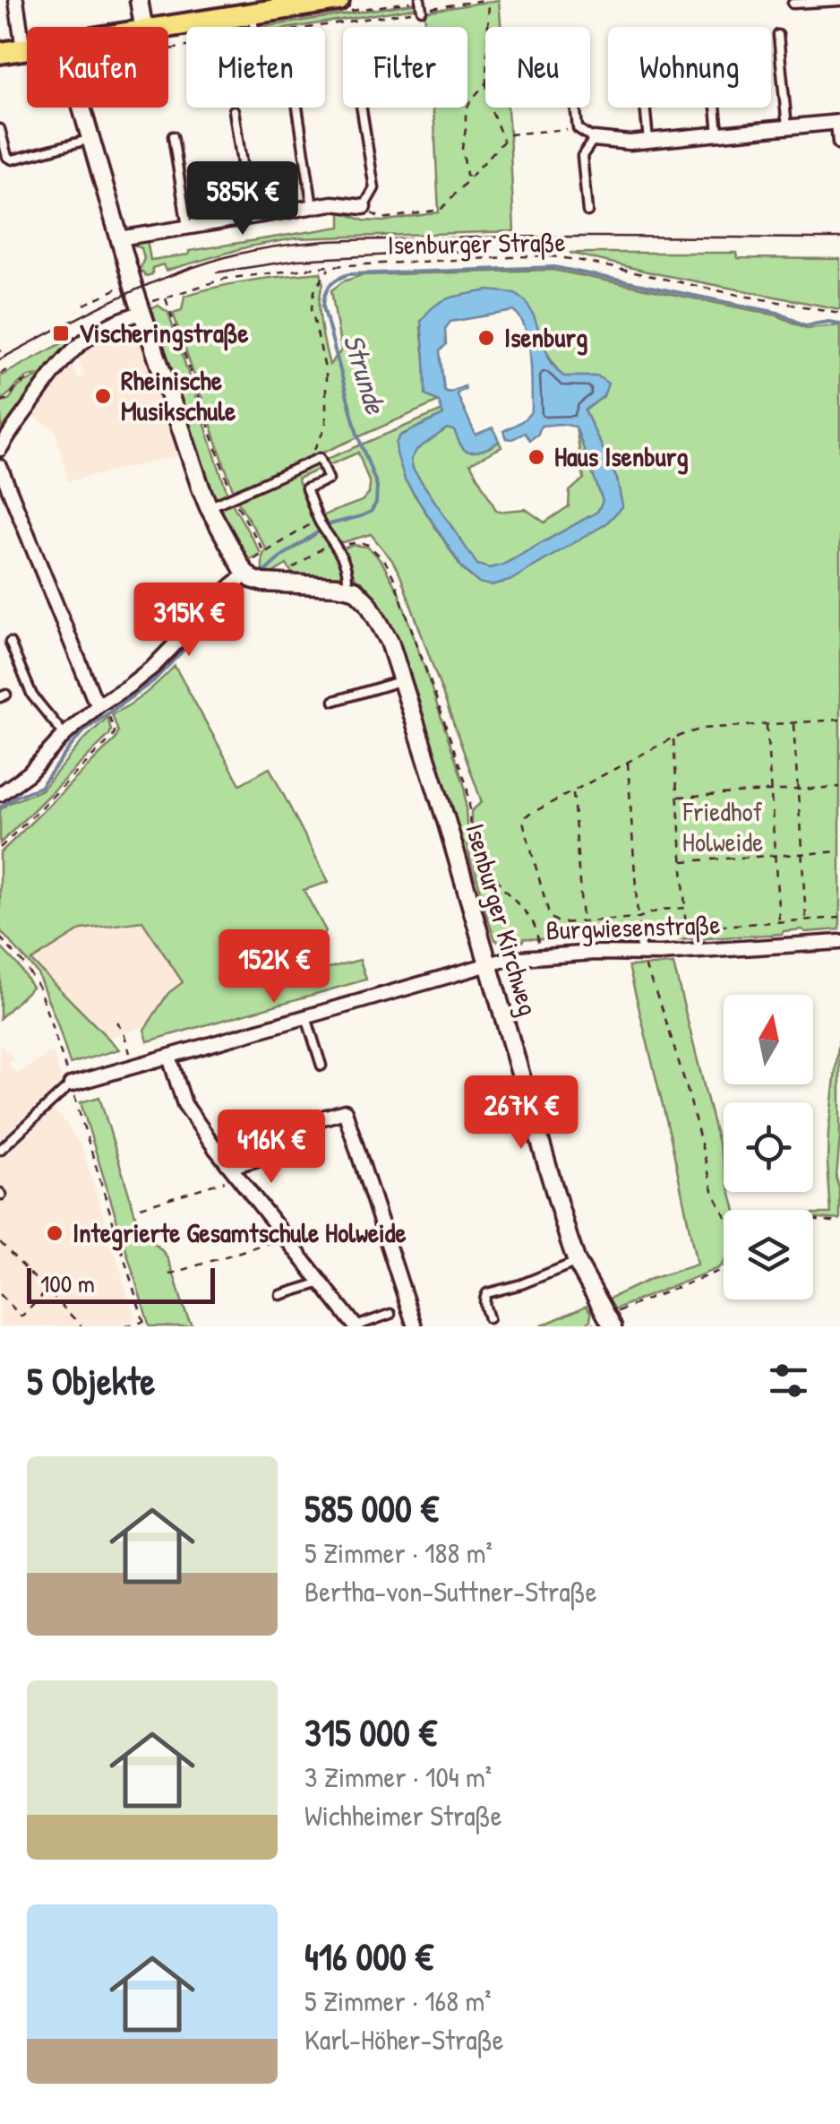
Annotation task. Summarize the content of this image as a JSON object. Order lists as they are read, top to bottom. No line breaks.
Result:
{"streets":{"street":["Isenburger Kirchweg","Burgwiesenstraße"],"path":["Isenburger Straße"]},"crossings":[["Isenburger Kirchweg","Burgwiesenstraße"]],"water":["Strunde"],"parks":["Friedhof Holweide"],"places":{"transit":["Vischeringstraße"],"other":["Isenburg","Rheinische Musikschule","Haus Isenburg","Integrierte Gesamtschule Holweide"]},"scale_bar":"100 m","north":"top","page":{"chip":["Kaufen","Mieten","Filter","Neu","Wohnung"],"price":["585K €","315K €","152K €","267K €","416K €"],"scale":"100 m","heading":"5 Objekte","list":[{"name":"585 000 €","note":"5 Zimmer · 188 m² · Bertha-von-Suttner-Straße"},{"name":"315 000 €","note":"3 Zimmer · 104 m² · Wichheimer Straße"},{"name":"416 000 €","note":"5 Zimmer · 168 m² · Karl-Höher-Straße"}]}}
